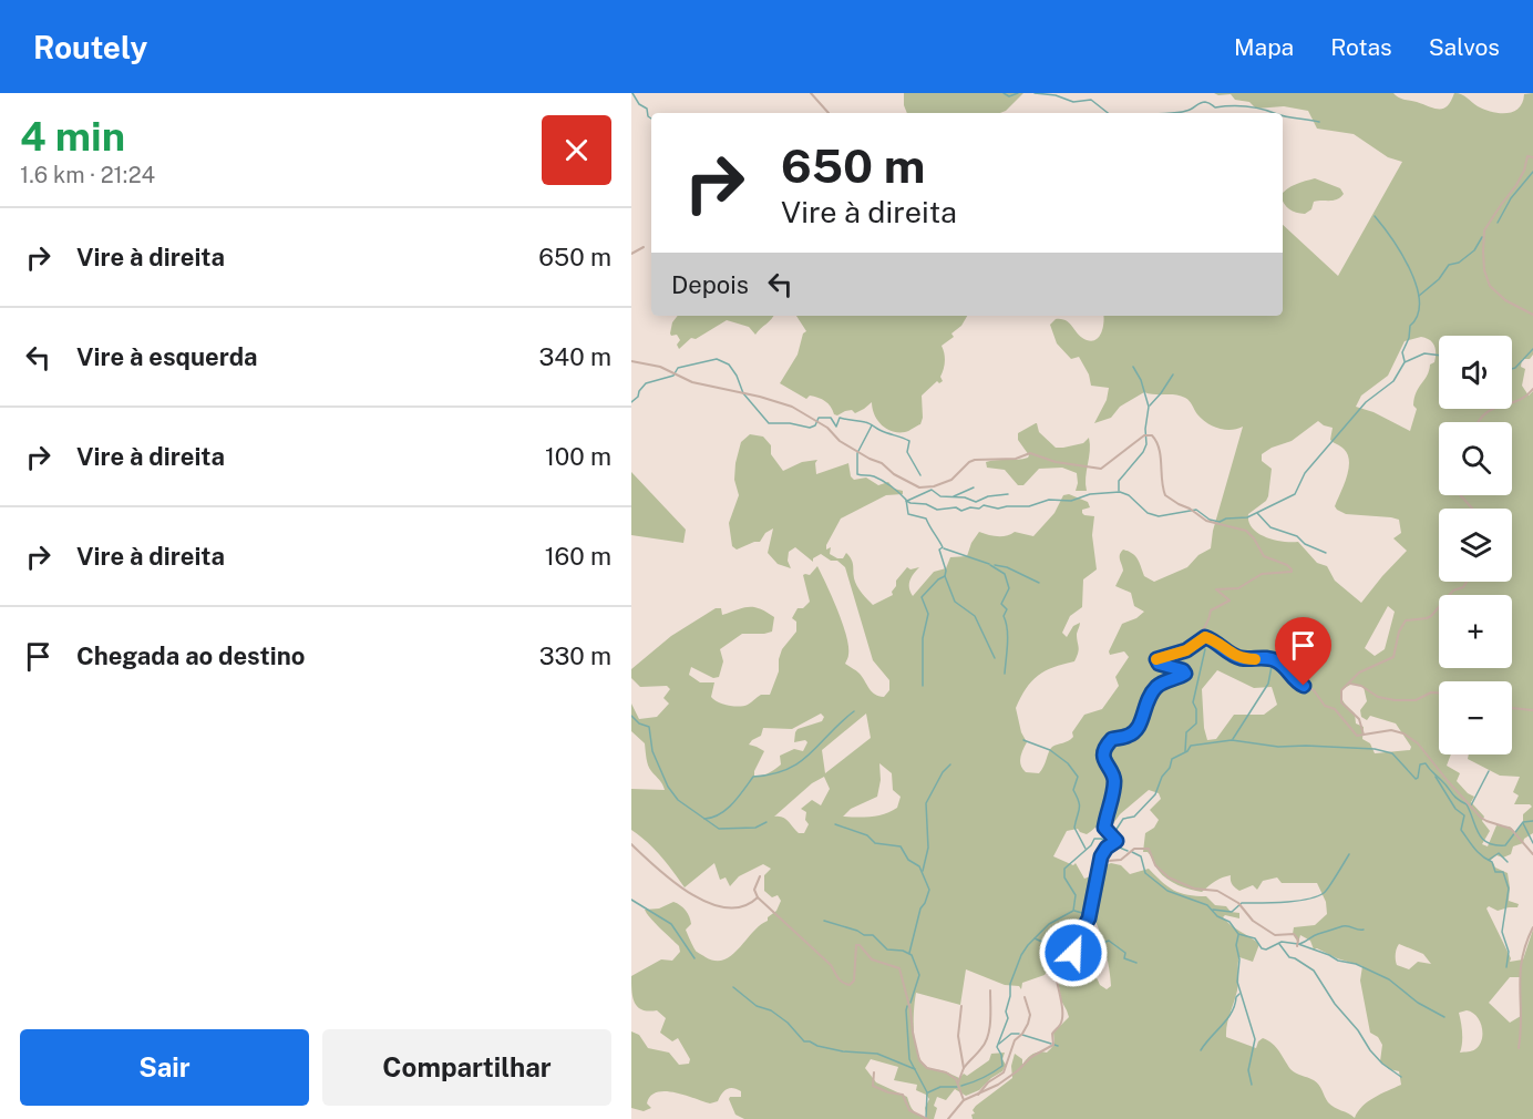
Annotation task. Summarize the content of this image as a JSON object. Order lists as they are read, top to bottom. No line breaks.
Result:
{"page":{"header":"Routely","nav":["Mapa","Rotas","Salvos"],"heading":["4 min","1.6 km · 21:24"],"turn":["650 m","Vire à direita"],"list":[{"name":"Vire à direita","value":"650 m"},{"name":"Vire à esquerda","value":"340 m"},{"name":"Vire à direita","value":"100 m"},{"name":"Vire à direita","value":"160 m"},{"name":"Chegada ao destino","value":"330 m"}],"then":"Depois","map_buttons":["+","−"],"buttons":["Sair","Compartilhar"]}}
